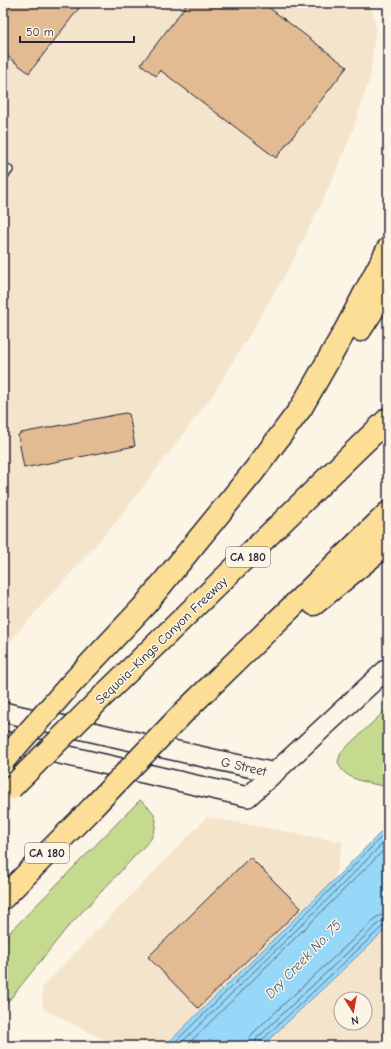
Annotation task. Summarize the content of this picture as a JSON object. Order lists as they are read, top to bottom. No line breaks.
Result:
{"streets":{"highway":["CA 180","Sequoia–Kings Canyon Freeway"],"street":["G Street"]},"water":["Dry Creek No. 75"],"scale_bar":"50 m","north":"bottom"}
